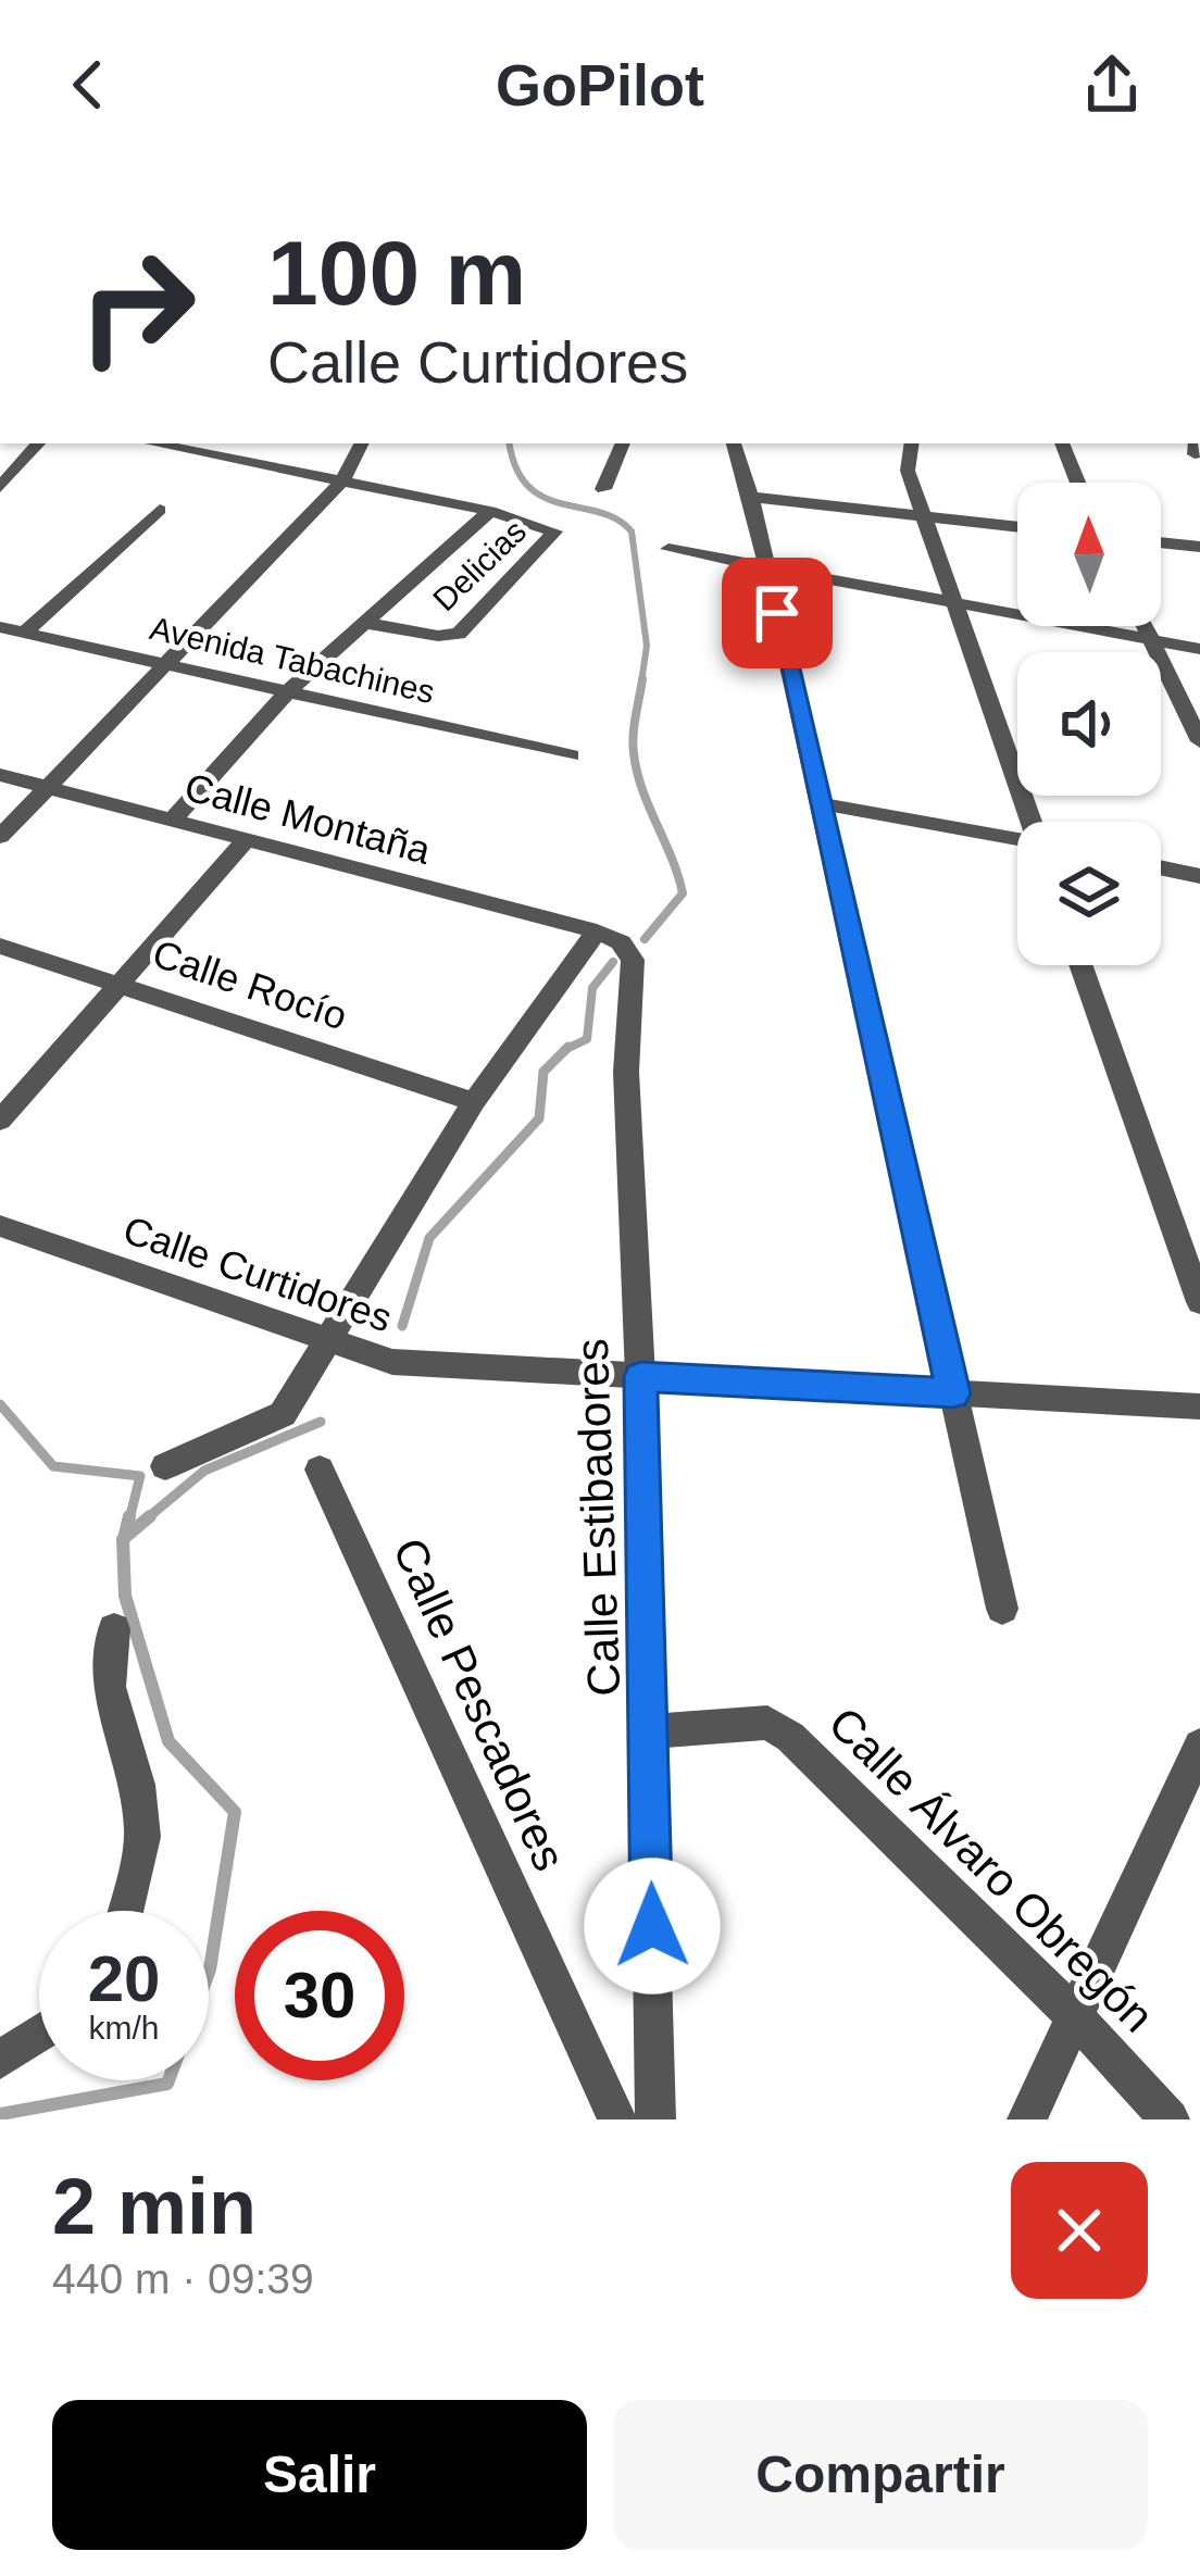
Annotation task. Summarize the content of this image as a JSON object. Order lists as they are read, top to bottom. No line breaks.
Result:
{"streets":{"street":["Delicias","Avenida Tabachines","Calle Montaña","Calle Rocío","Calle Curtidores","Calle Estibadores","Calle Pescadores","Calle Álvaro Obregón"]},"crossings":[["Calle Montaña","Calle Estibadores"],["Calle Curtidores","Calle Estibadores"],["Calle Estibadores","Calle Álvaro Obregón"]],"north":"top","page":{"header":"GoPilot","turn":["100 m","Calle Curtidores"],"speed":"20 km/h","limit":"30","heading":["2 min","440 m · 09:39"],"buttons":["Salir","Compartir"]}}
